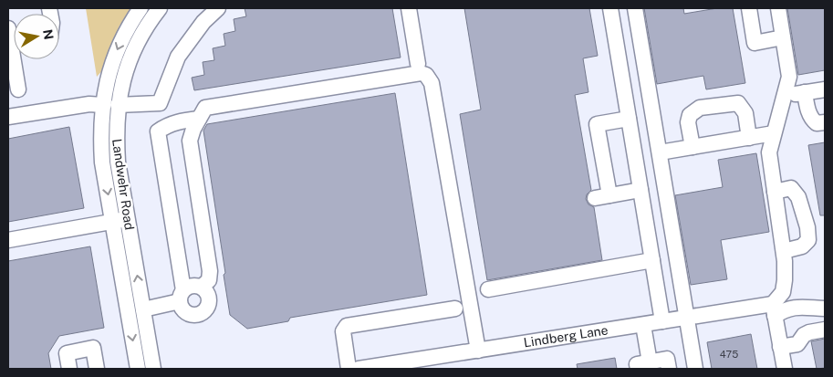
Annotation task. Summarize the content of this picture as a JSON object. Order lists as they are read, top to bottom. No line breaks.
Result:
{"streets":{"street":["Landwehr Road","Lindberg Lane"]},"house_numbers":["475"],"north":"right"}
